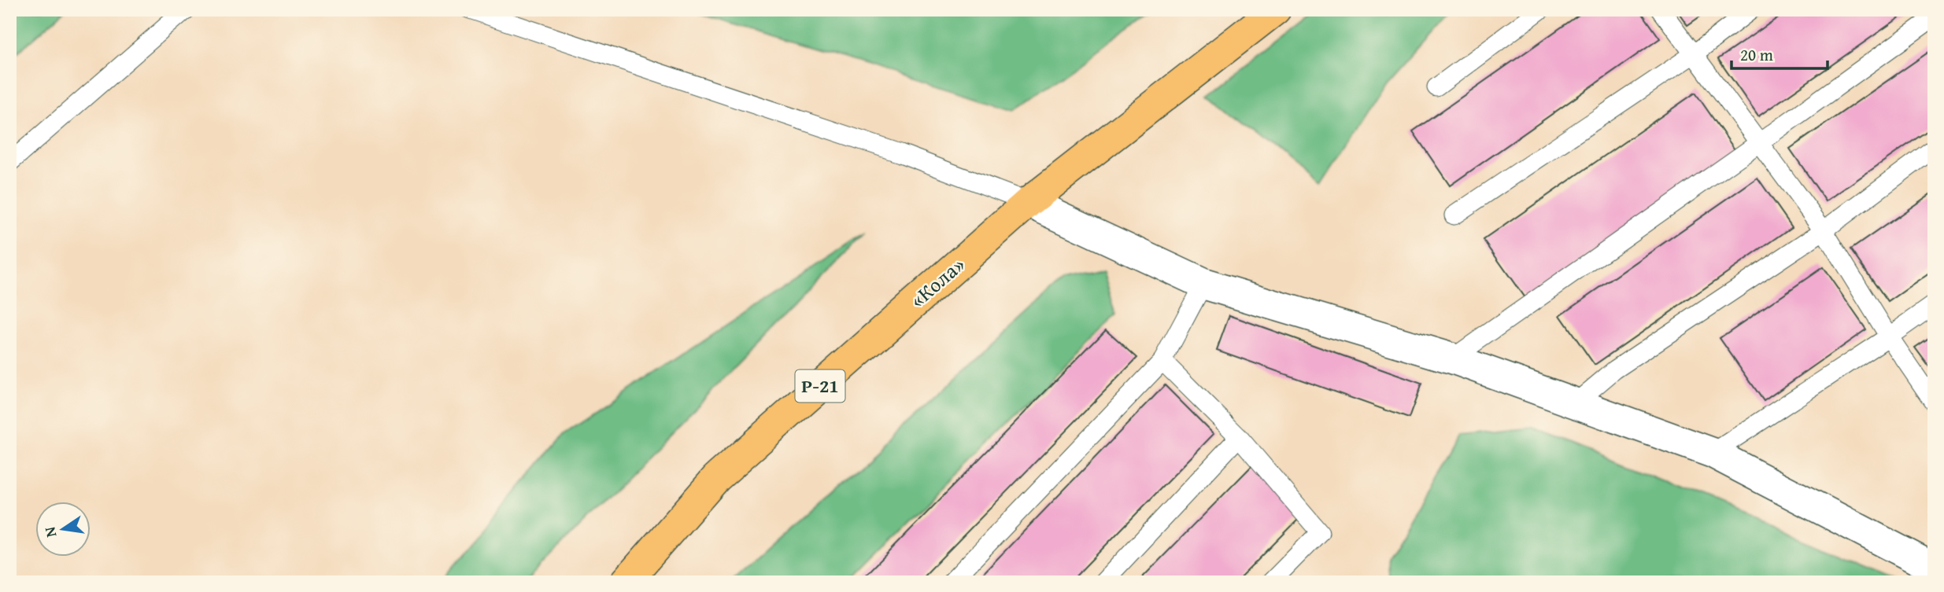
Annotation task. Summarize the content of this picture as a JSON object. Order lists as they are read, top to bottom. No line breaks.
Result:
{"streets":{"highway":["«Кола»","Р-21"]},"scale_bar":"20 m","north":"left"}
